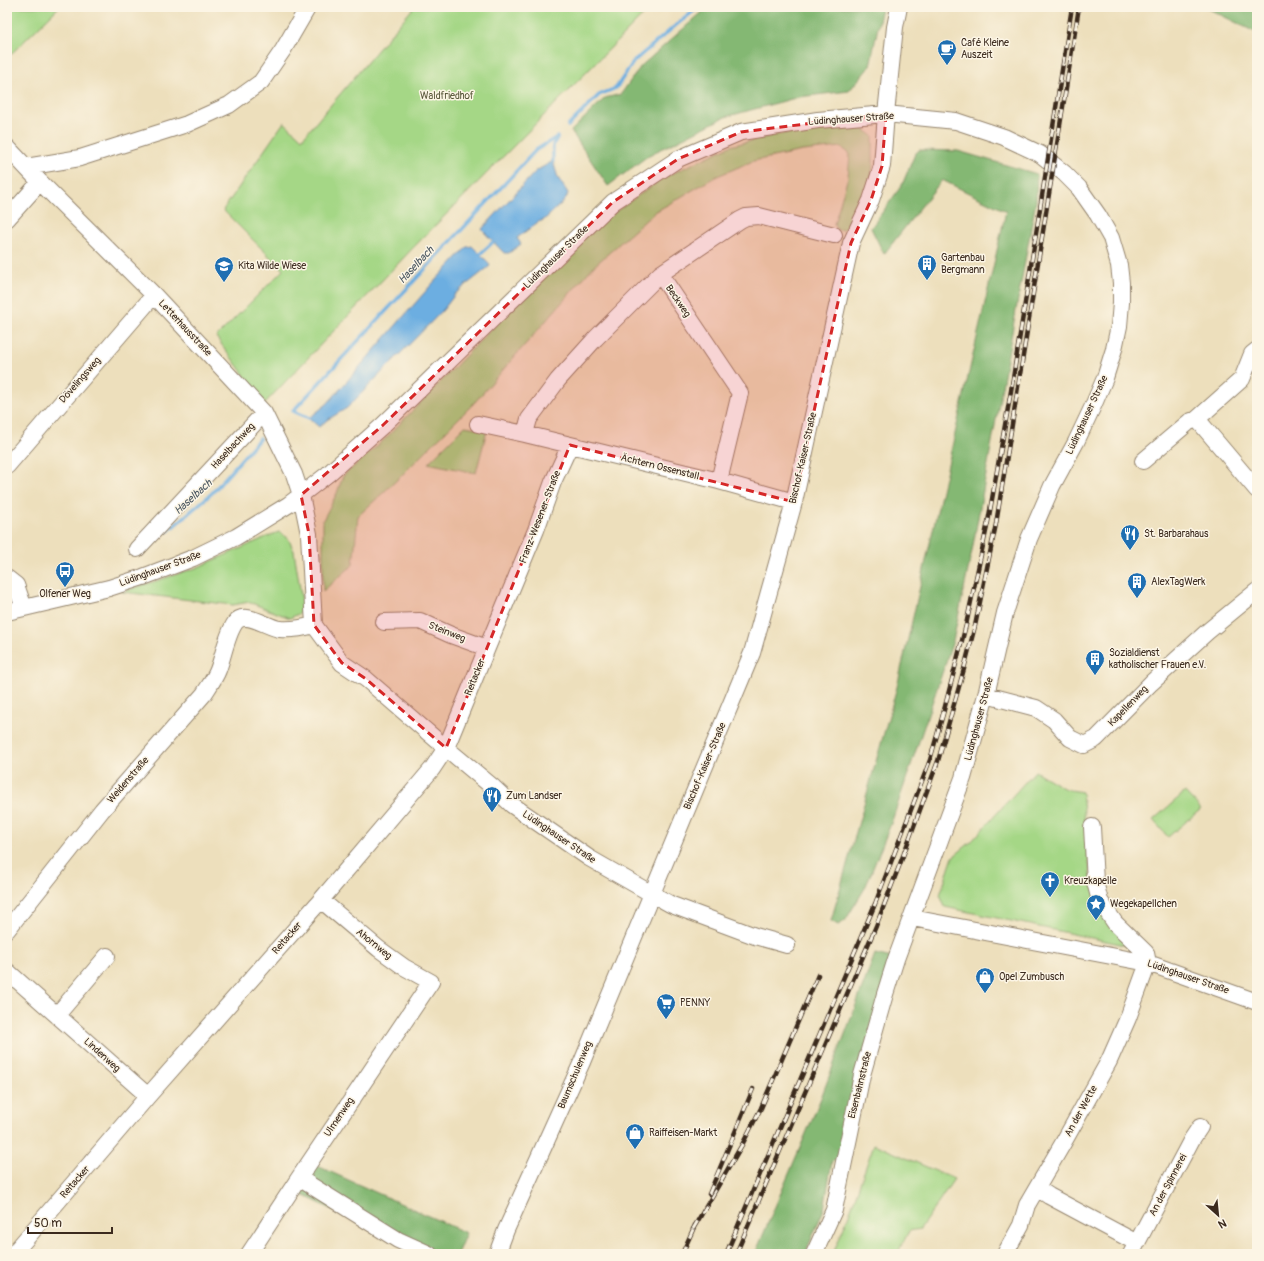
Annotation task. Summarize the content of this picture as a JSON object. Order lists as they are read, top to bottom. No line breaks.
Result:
{"streets":{"street":["Lüdinghauser Straße","Beckweg","Letterhausstraße","Dövelingsweg","Haselbachweg","Bischof-Kaiser-Straße","Ächtern Ossenstall","Franz-Wesener-Straße","Steinweg","Reitacker","Kapellenweg","Weidenstraße","Ahornweg","Lindenweg","Baumschulenweg","Eisenbahnstraße","An der Wette","Ulmenweg","An der Spinnerei"]},"crossings":[["Lüdinghauser Straße","Letterhausstraße"],["Lüdinghauser Straße","Bischof-Kaiser-Straße"],["Lüdinghauser Straße","Reitacker"],["Lüdinghauser Straße","Kapellenweg"],["Lüdinghauser Straße","Weidenstraße"],["Lüdinghauser Straße","Baumschulenweg"],["Lüdinghauser Straße","Eisenbahnstraße"],["Lüdinghauser Straße","An der Wette"],["Beckweg","Ächtern Ossenstall"],["Letterhausstraße","Dövelingsweg"],["Letterhausstraße","Haselbachweg"],["Bischof-Kaiser-Straße","Ächtern Ossenstall"],["Bischof-Kaiser-Straße","Baumschulenweg"],["Ächtern Ossenstall","Franz-Wesener-Straße"],["Franz-Wesener-Straße","Reitacker"],["Steinweg","Reitacker"],["Reitacker","Ahornweg"],["Reitacker","Lindenweg"],["Ahornweg","Ulmenweg"],["An der Wette","An der Spinnerei"]],"water":["Haselbach"],"parks":["Waldfriedhof"],"places":{"cafe":["Café Kleine Auszeit"],"building":["Gartenbau Bergmann","AlexTagWerk","Sozialdienst katholischer Frauen e.V."],"school or university":["Kita Wilde Wiese"],"restaurant":["St. Barbarahaus","Zum Landser"],"bus stop":["Olfener Weg"],"church":["Kreuzkapelle"],"place":["Wegekapellchen"],"shop":["Opel Zumbusch","Raiffeisen-Markt"],"supermarket":["PENNY"]},"scale_bar":"50 m","north":"bottom right"}
